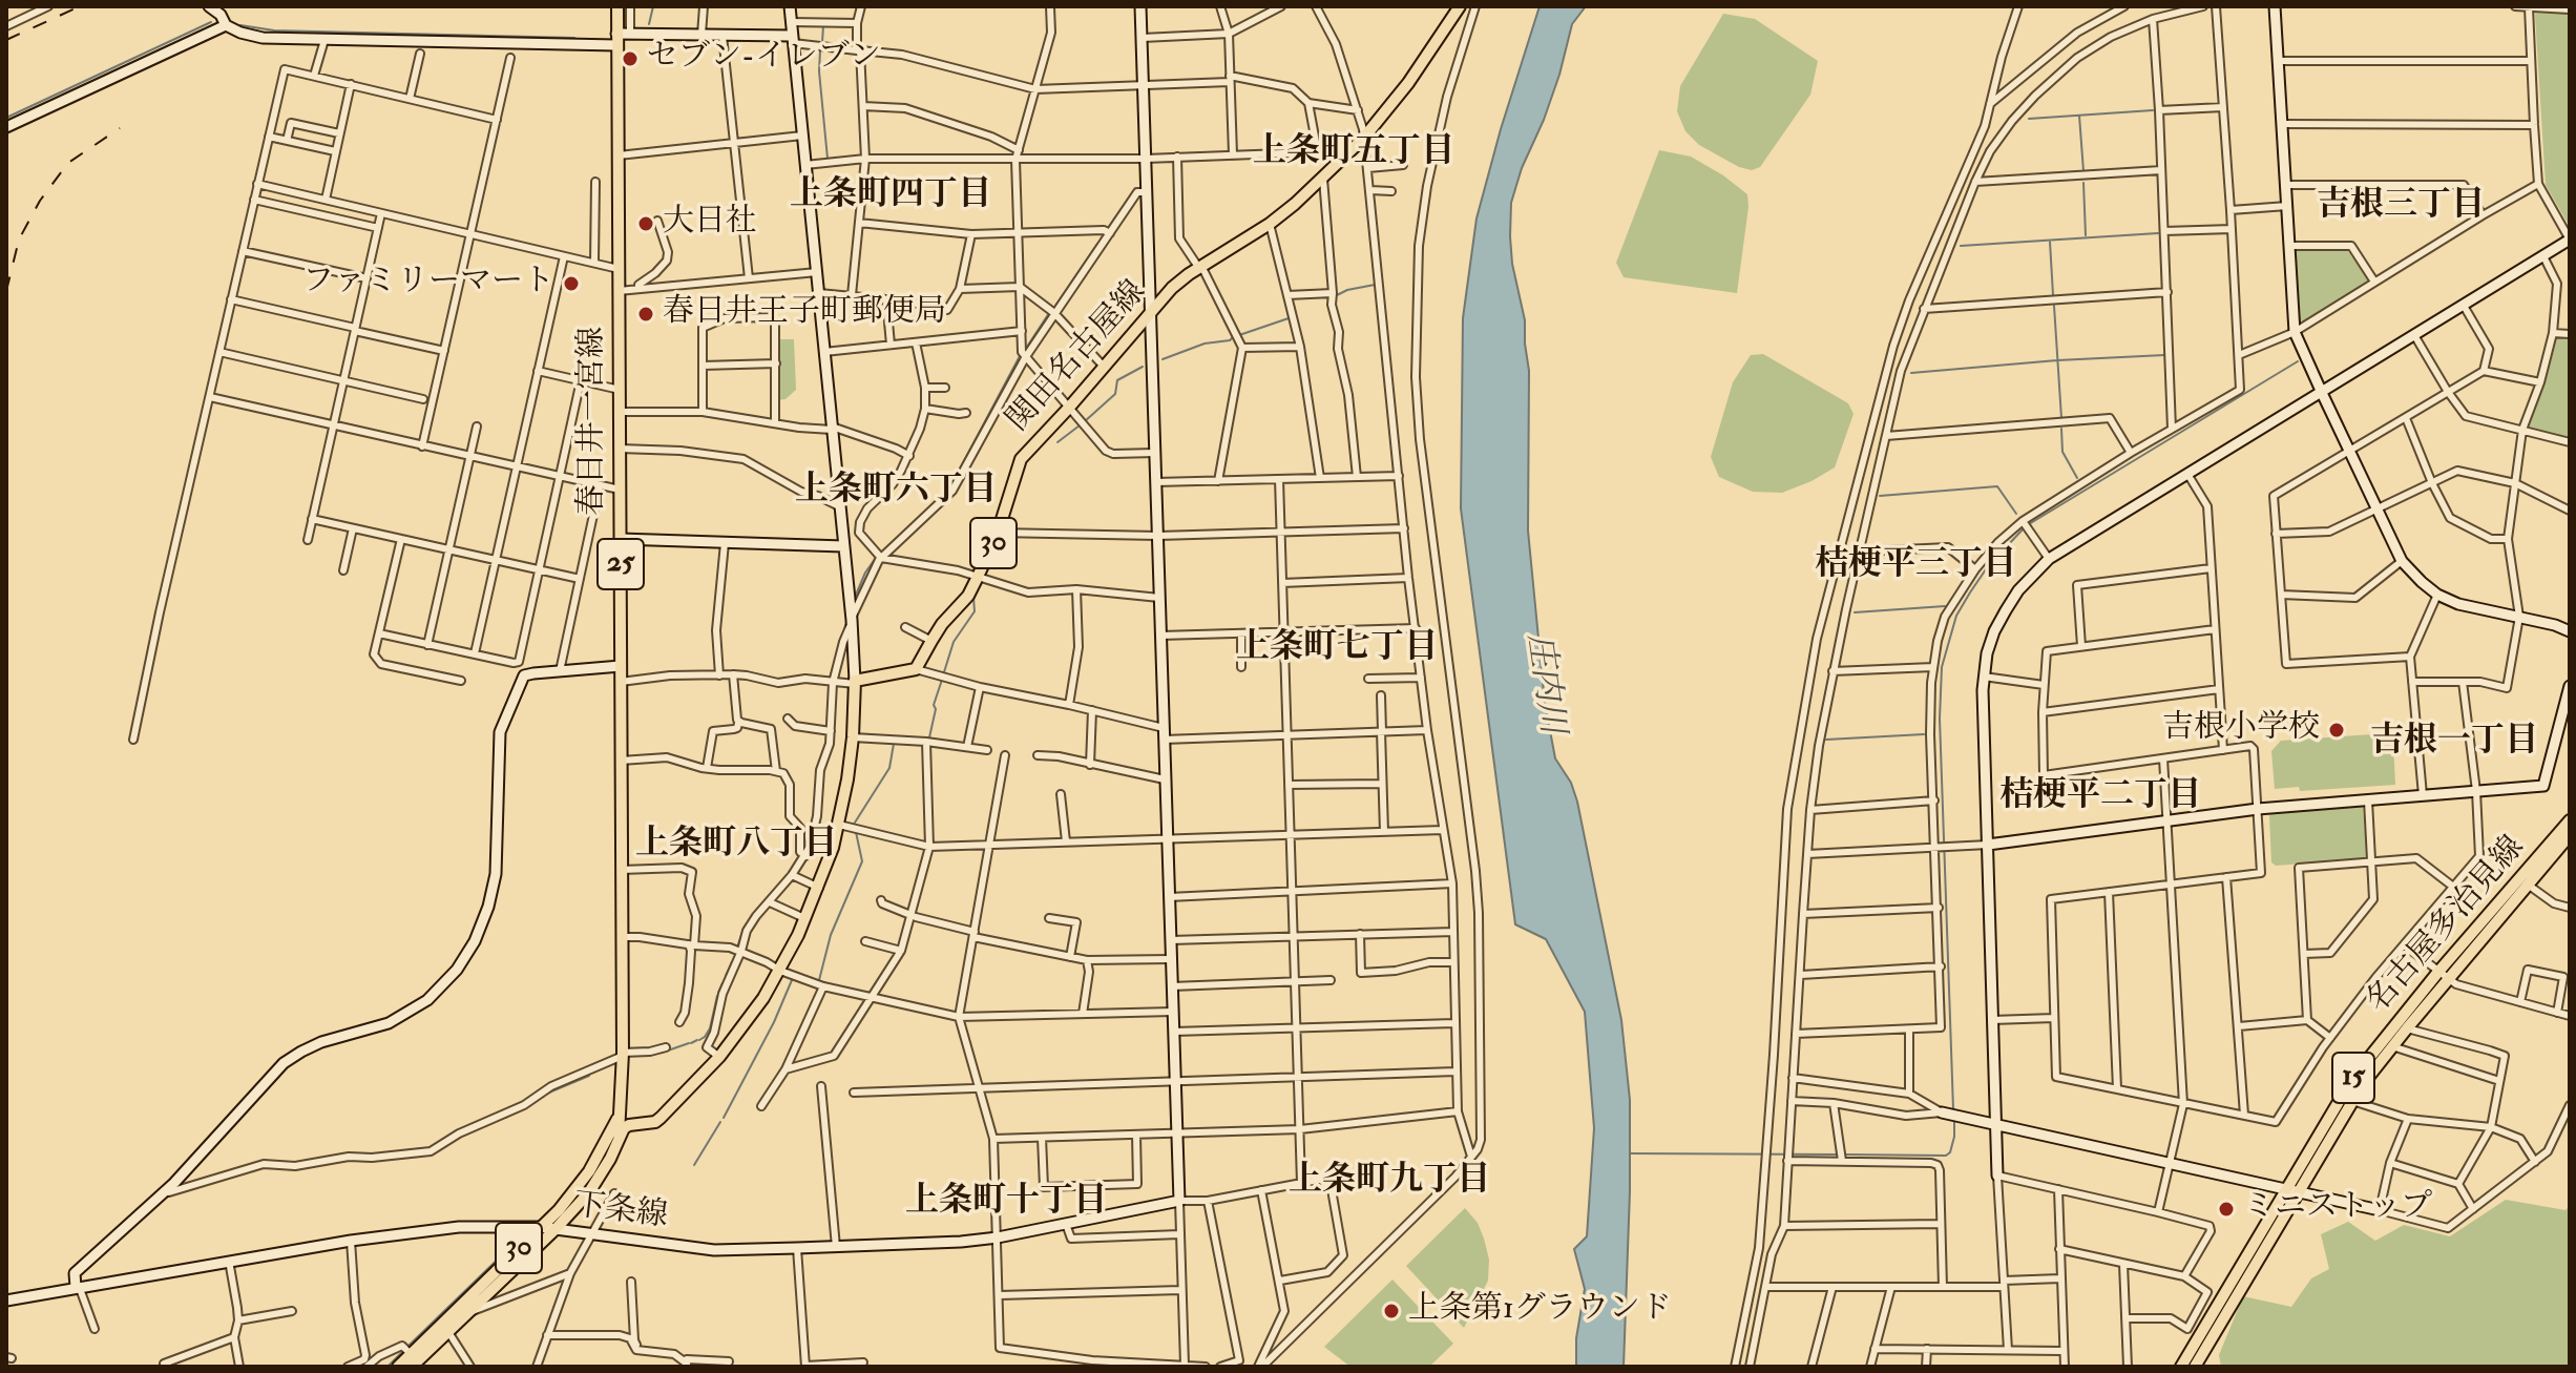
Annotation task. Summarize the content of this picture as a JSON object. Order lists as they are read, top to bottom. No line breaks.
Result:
{"streets":{"main road":["関田名古屋線","春日井一宮線","30","25","名古屋多治見線","15"],"street":["下条線"]},"crossings":[["春日井一宮線","30"],["30","下条線"]],"districts":["上条町五丁目","上条町四丁目","吉根三丁目","上条町六丁目","桔梗平三丁目","上条町七丁目","吉根一丁目","桔梗平二丁目","上条町八丁目","上条町九丁目","上条町十丁目"],"water":["庄内川"],"places":["セブン-イレブン","大日社","ファミリーマート","春日井王子町郵便局","吉根小学校","ミニストップ","上条第1グラウンド"]}
